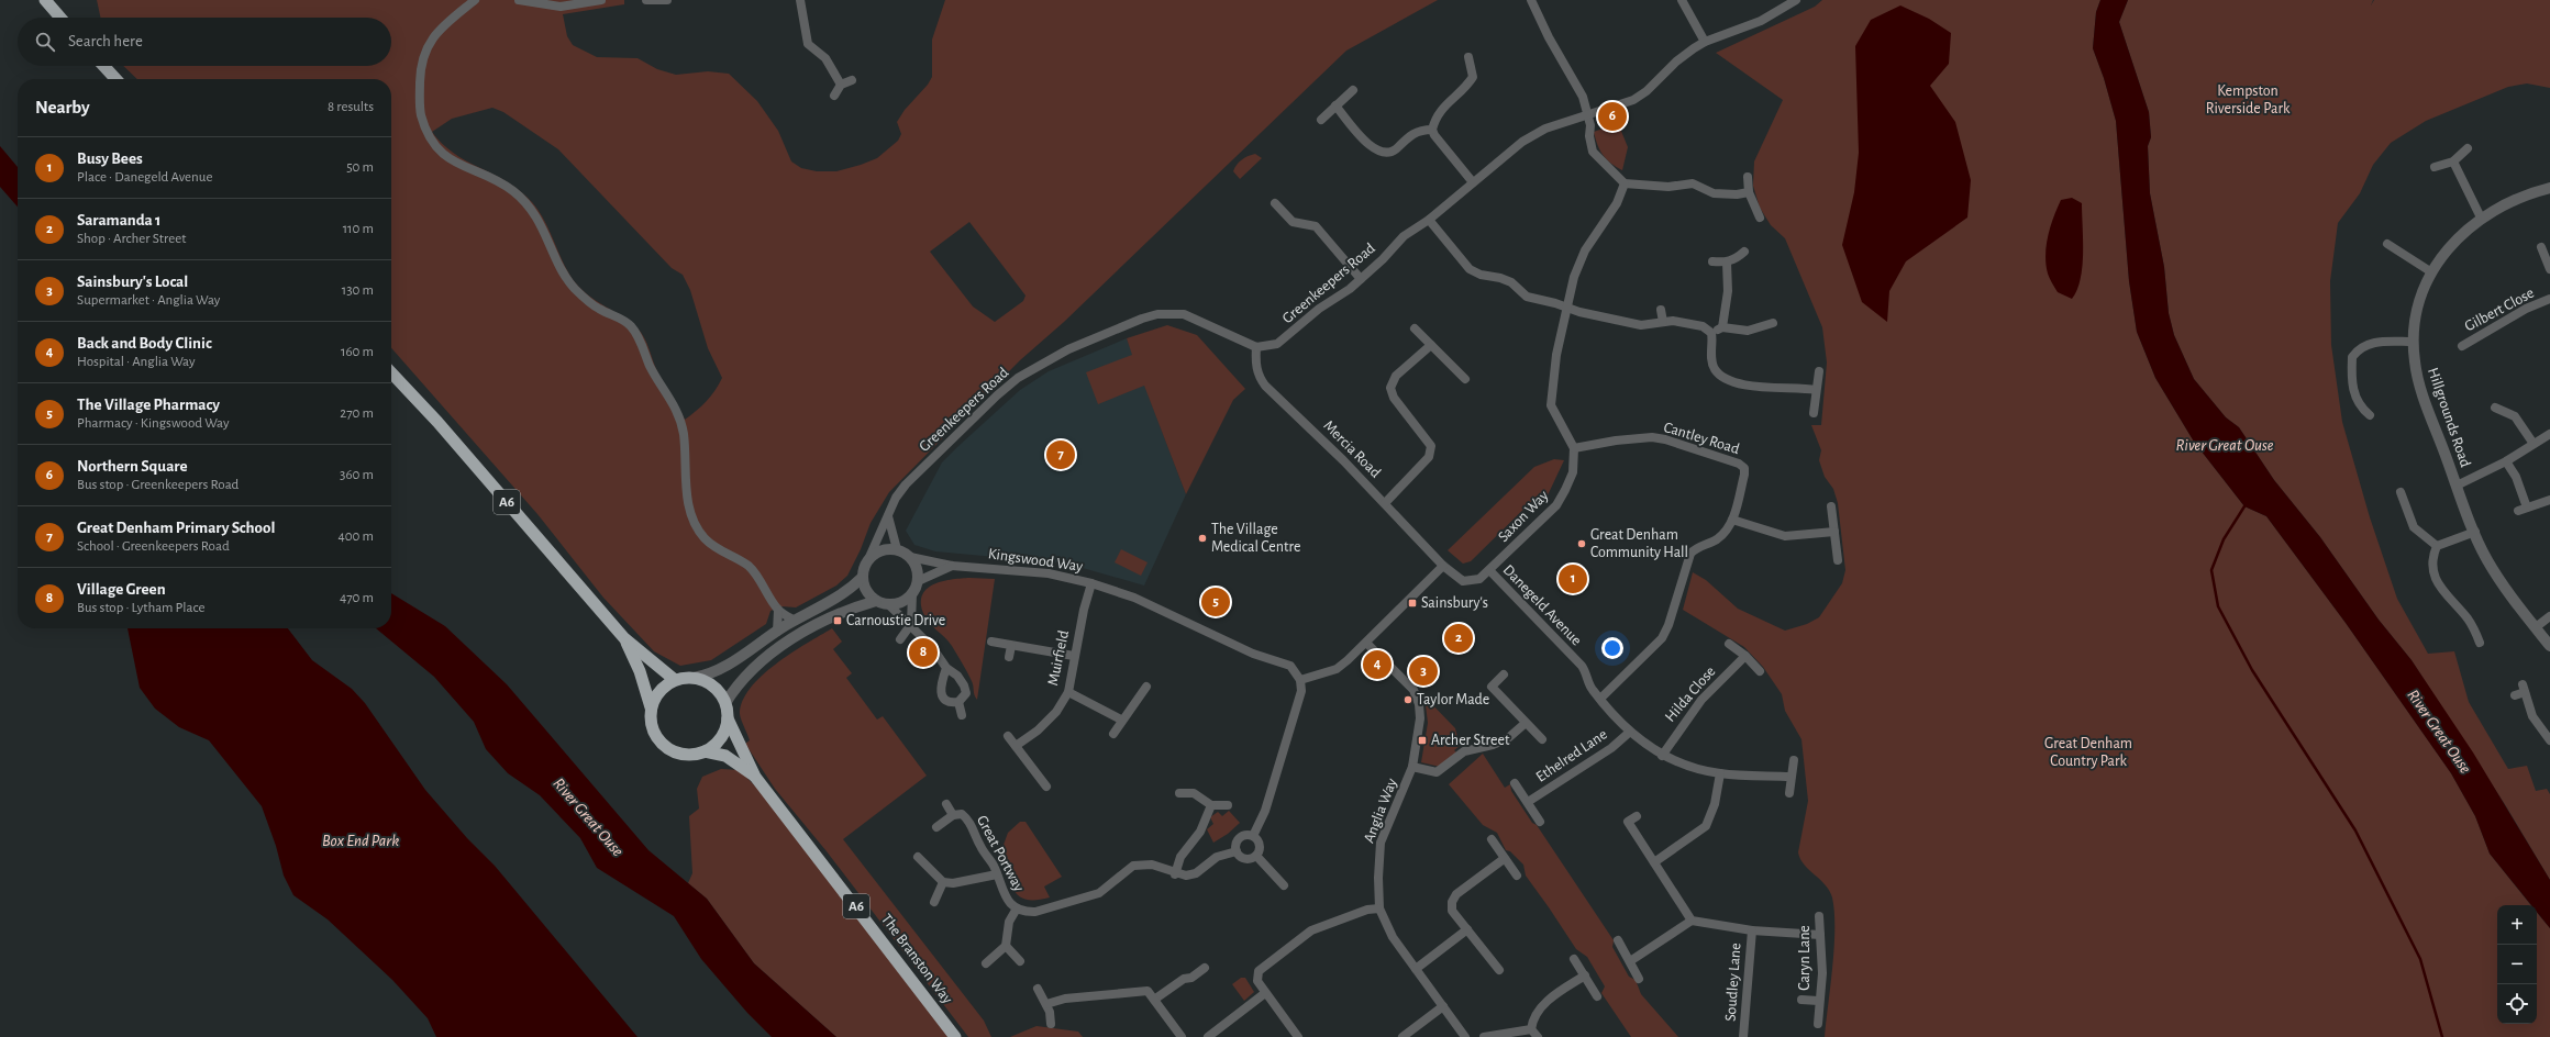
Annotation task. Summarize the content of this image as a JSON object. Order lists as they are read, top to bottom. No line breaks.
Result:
{"streets":{"highway":["A6","The Branston Way"],"street":["Greenkeepers Road","Gilbert Close","Hillgrounds Road","Cantley Road","Mercia Road","Saxon Way","Kingswood Way","Danegeld Avenue","Muirfield","Hilda Close","Ethelred Lane","Anglia Way","Great Portway","Caryn Lane","Soudley Lane"]},"crossings":[["Greenkeepers Road","Mercia Road"],["Greenkeepers Road","Kingswood Way"],["Cantley Road","Saxon Way"],["Cantley Road","Danegeld Avenue"],["Mercia Road","Saxon Way"],["A6","The Branston Way"],["Saxon Way","Danegeld Avenue"],["Kingswood Way","Muirfield"],["Danegeld Avenue","Hilda Close"],["Danegeld Avenue","Ethelred Lane"]],"water":["River Great Ouse","Box End Park"],"parks":["Kempston Riverside Park","Great Denham Country Park"],"places":{"other":["The Village Medical Centre","Great Denham Community Hall","Taylor Made"],"transit":["Sainsbury's","Carnoustie Drive","Archer Street"]},"page":{"search":"Search here","heading":["Nearby","8 results"],"pins":["6","7","1","5","2","8","4","3"],"list":[{"mark":"1","name":"Busy Bees","note":"Place · Danegeld Avenue","value":"50 m"},{"mark":"2","name":"Saramanda 1","note":"Shop · Archer Street","value":"110 m"},{"mark":"3","name":"Sainsbury's Local","note":"Supermarket · Anglia Way","value":"130 m"},{"mark":"4","name":"Back and Body Clinic","note":"Hospital · Anglia Way","value":"160 m"},{"mark":"5","name":"The Village Pharmacy","note":"Pharmacy · Kingswood Way","value":"270 m"},{"mark":"6","name":"Northern Square","note":"Bus stop · Greenkeepers Road","value":"360 m"},{"mark":"7","name":"Great Denham Primary School","note":"School · Greenkeepers Road","value":"400 m"},{"mark":"8","name":"Village Green","note":"Bus stop · Lytham Place","value":"470 m"}],"map_buttons":["+","−"]}}
